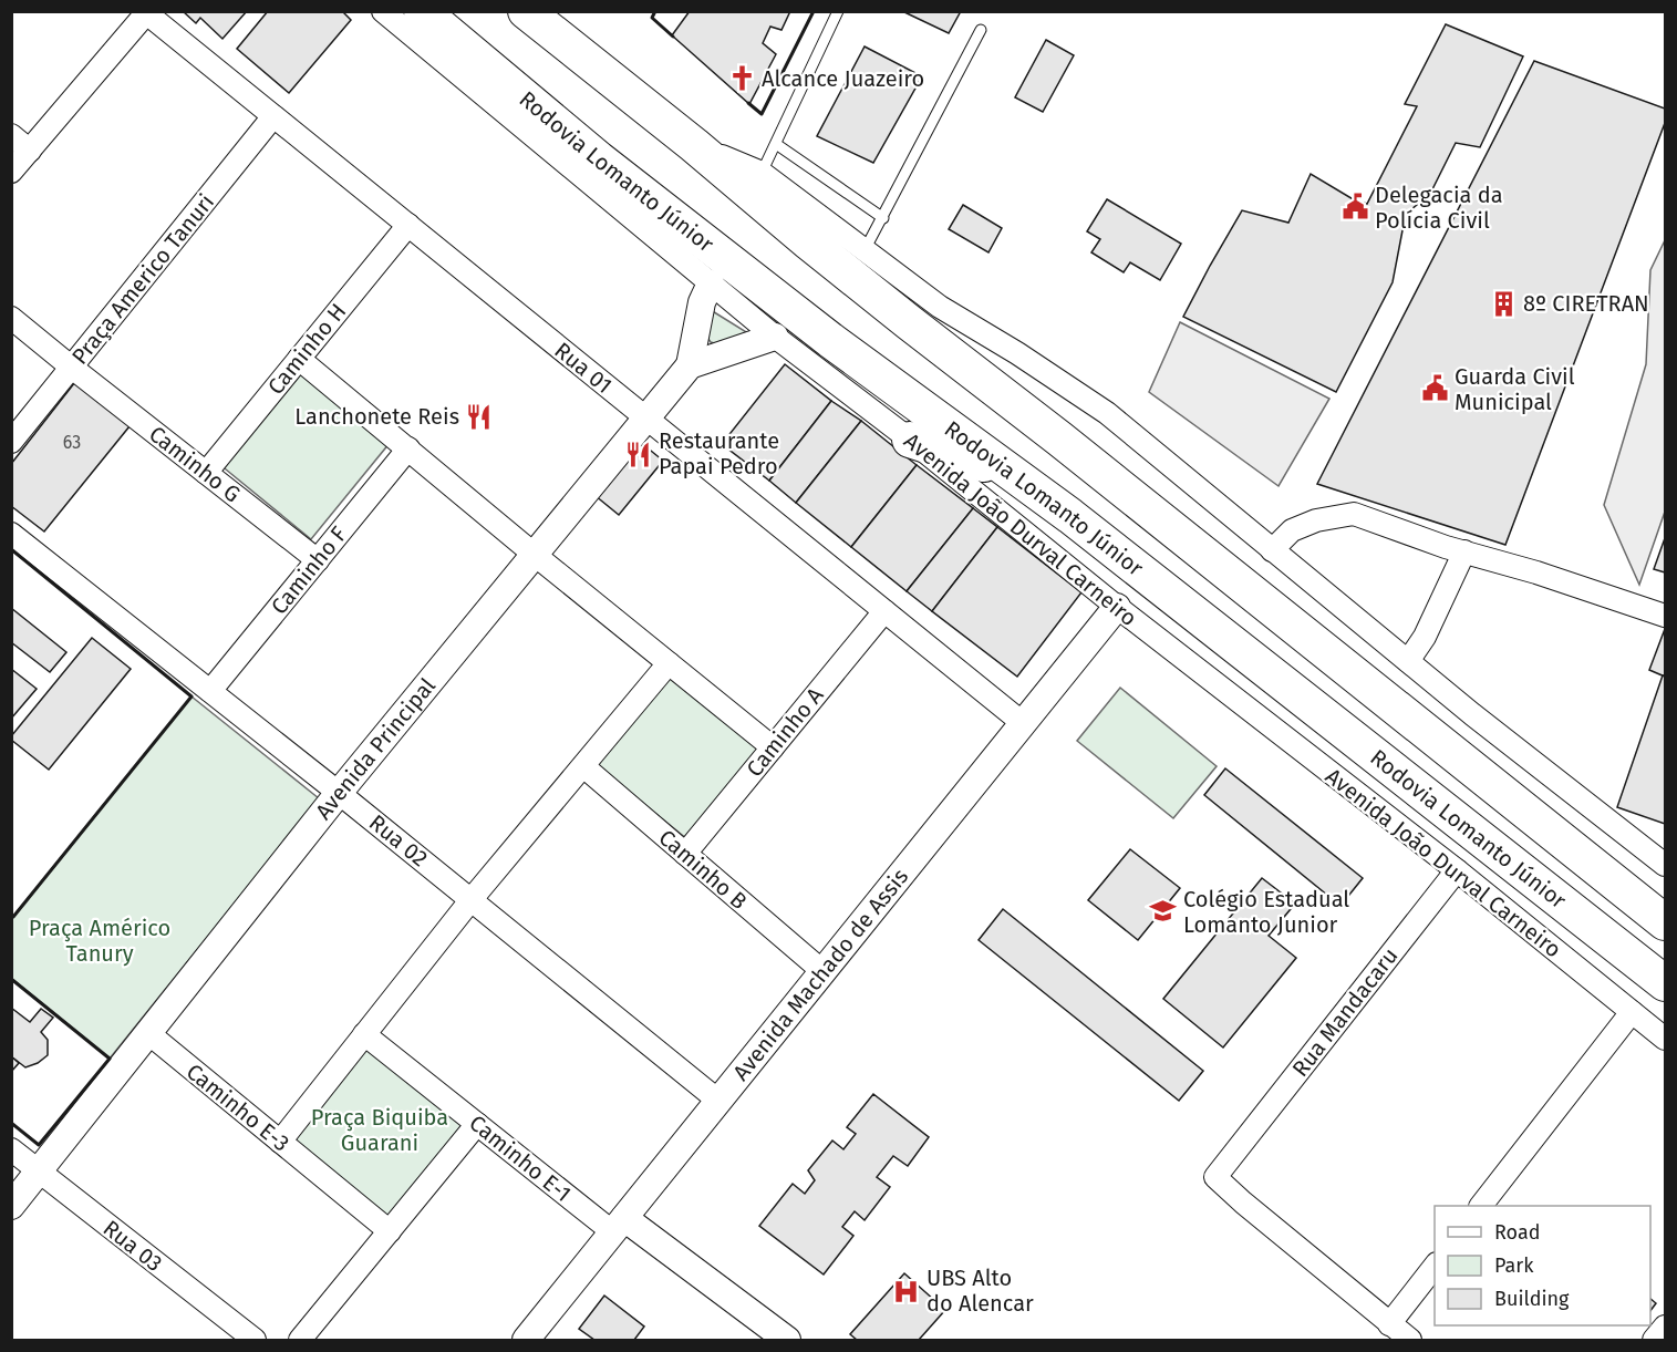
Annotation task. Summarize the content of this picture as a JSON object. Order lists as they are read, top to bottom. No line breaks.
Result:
{"streets":{"highway":["Rodovia Lomanto Júnior"],"street":["Praça Americo Tanuri","Caminho H","Rua 01","Caminho G","Avenida João Durval Carneiro","Caminho F","Caminho A","Avenida Principal","Rua 02","Caminho B","Avenida Machado de Assis","Rua Mandacaru","Caminho E-3","Caminho E-1","Rua 03"]},"crossings":[["Praça Americo Tanuri","Rua 01"],["Praça Americo Tanuri","Caminho G"],["Caminho H","Rua 01"],["Caminho H","Caminho G"],["Rua 01","Caminho A"],["Rua 01","Avenida Principal"],["Rua 01","Avenida Machado de Assis"],["Caminho G","Caminho F"],["Avenida João Durval Carneiro","Avenida Machado de Assis"],["Avenida João Durval Carneiro","Rua Mandacaru"],["Caminho F","Rua 02"],["Caminho A","Caminho B"],["Avenida Principal","Rua 02"],["Avenida Principal","Caminho E-3"],["Avenida Principal","Rua 03"],["Rua 02","Avenida Machado de Assis"],["Caminho B","Avenida Machado de Assis"],["Avenida Machado de Assis","Caminho E-1"]],"parks":["Praça Américo Tanury","Praça Biquiba Guarani"],"places":{"church":["Alcance Juazeiro"],"public building":["Delegacia da Polícia Civil","Guarda Civil Municipal"],"building":["8º CIRETRAN"],"restaurant":["Lanchonete Reis","Restaurante Papai Pedro"],"school or university":["Colégio Estadual Lomanto Junior"],"hospital":["UBS Alto do Alencar"]},"house_numbers":["63"],"legend":["Road","Park","Building"]}
